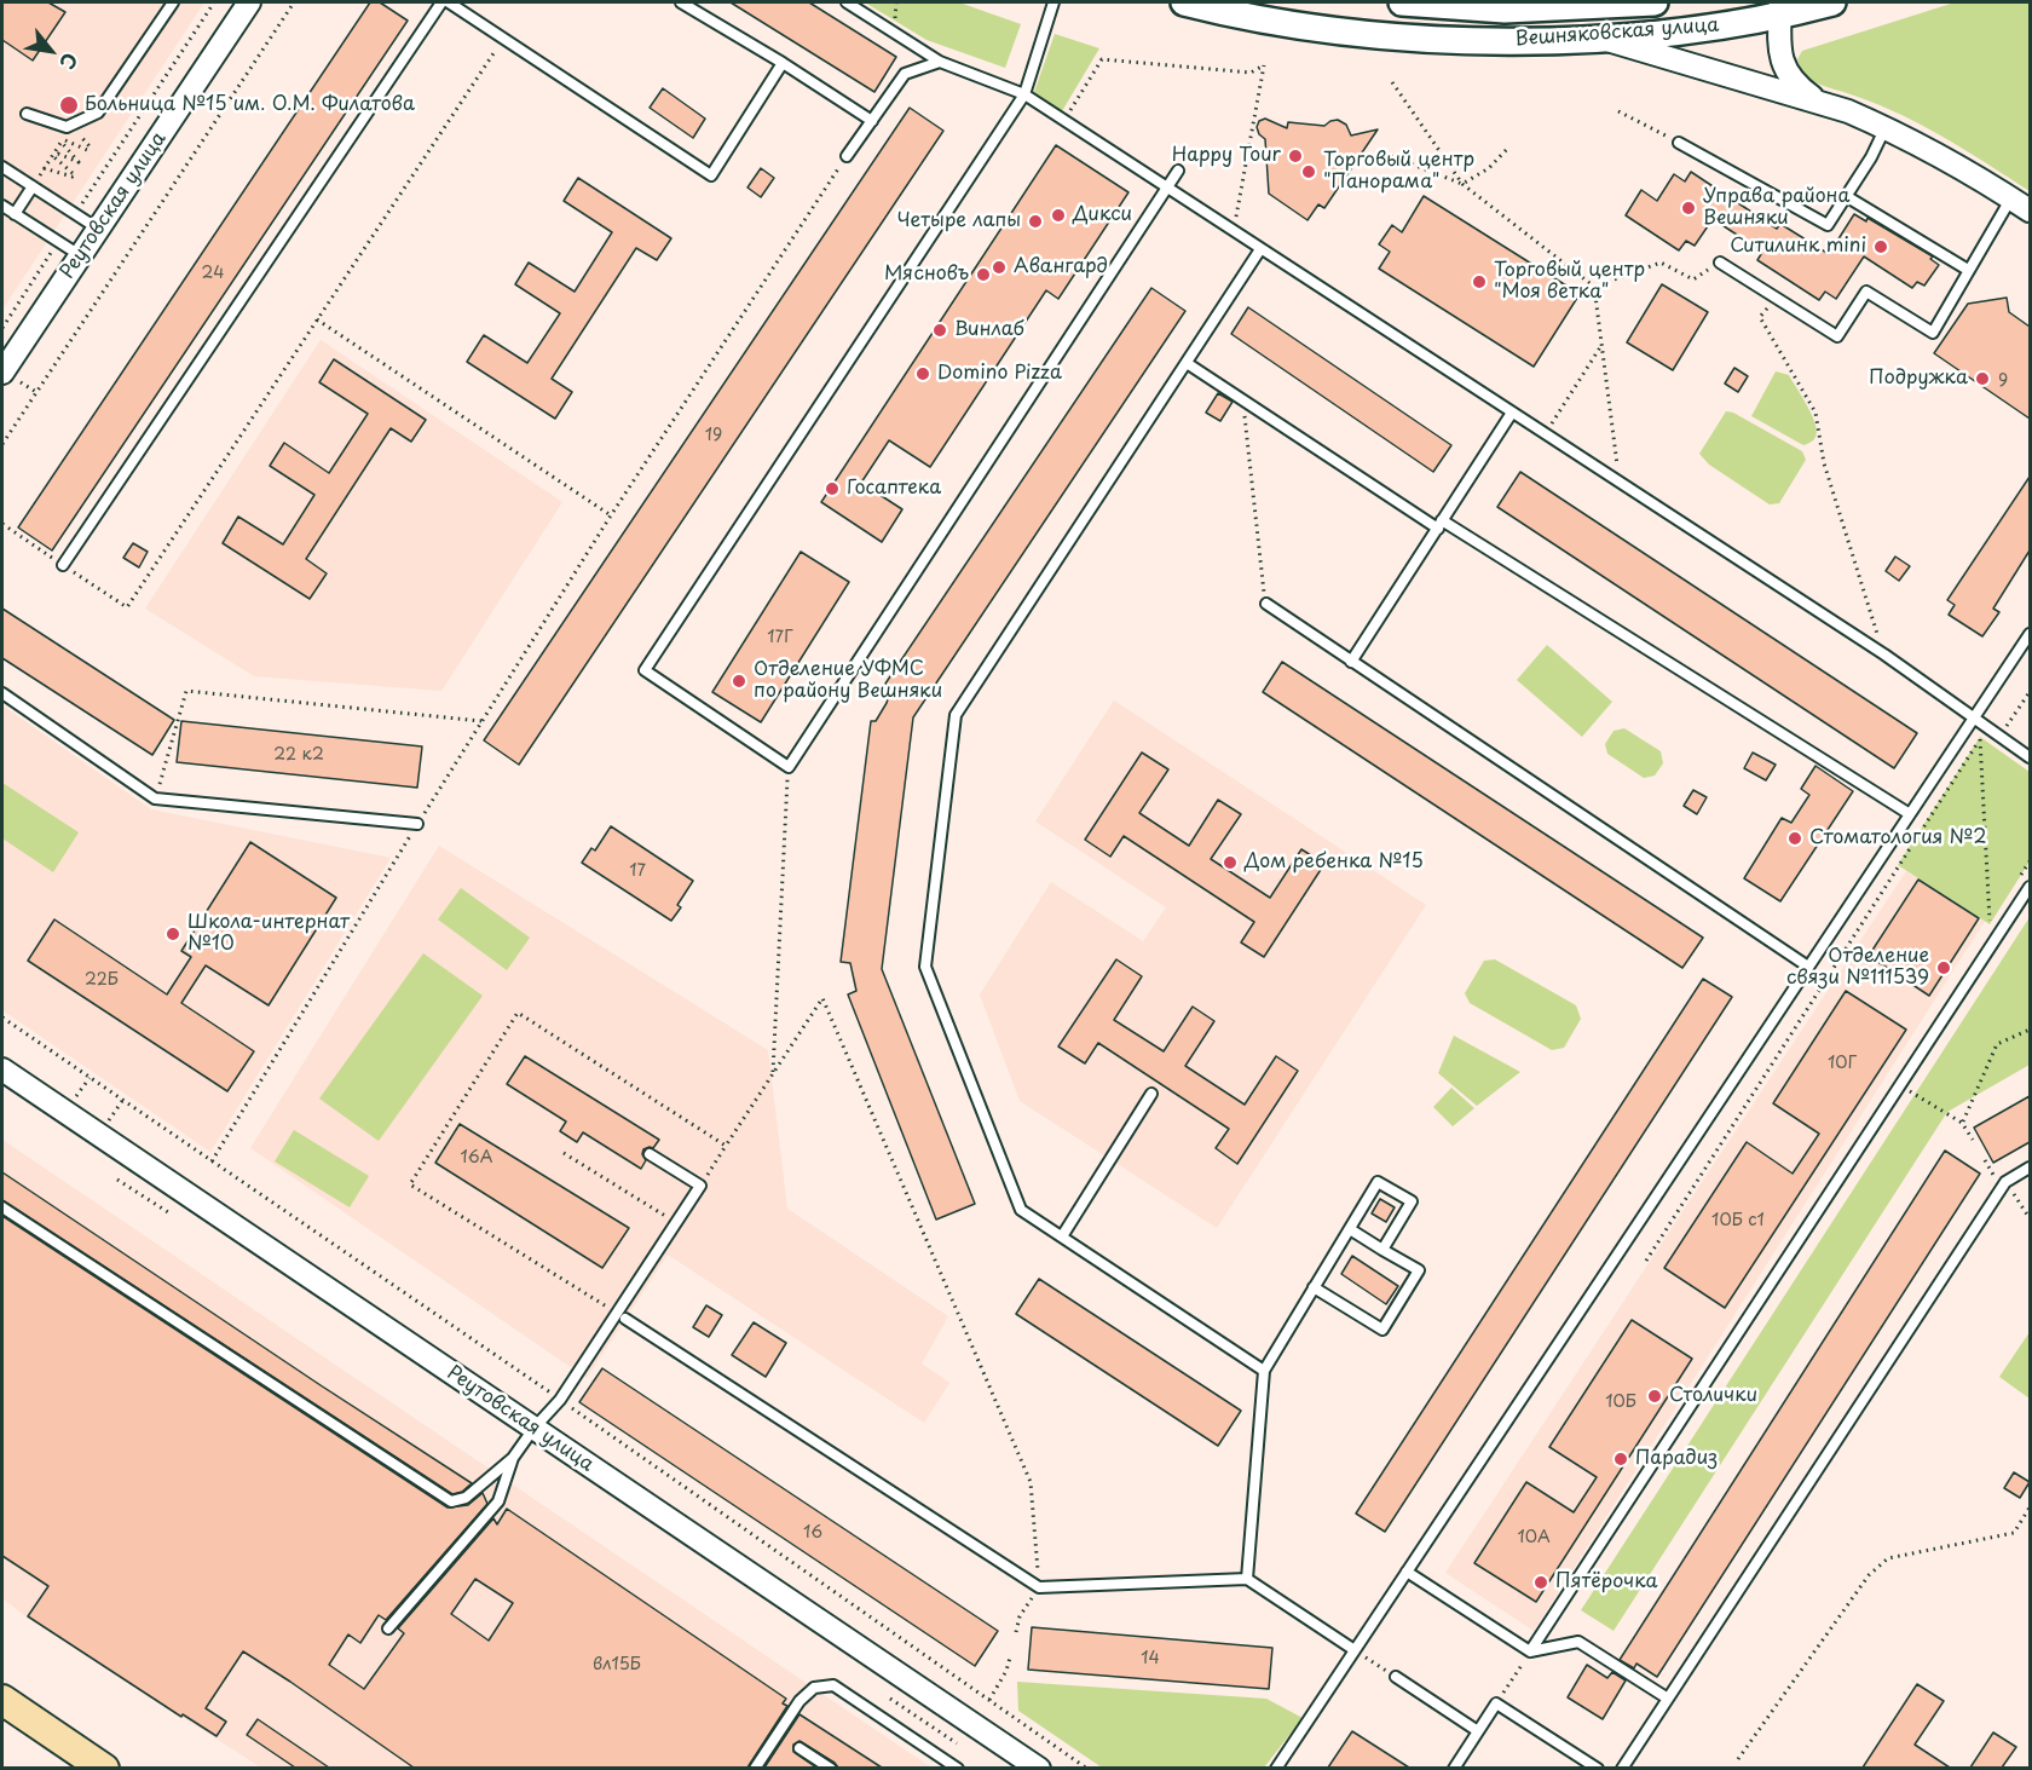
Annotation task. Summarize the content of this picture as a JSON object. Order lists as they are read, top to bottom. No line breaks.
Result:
{"streets":{"main road":["Вешняковская улица"],"street":["Реутовская улица"]},"places":["Больница №15 им. О.М. Филатова","Happy Tour","Торговый центр \"Панорама\"","Управа района Вешняки","Дикси","Четыре лапы","Ситилинк mini","Авангард","Мясновъ","Торговый центр \"Моя ветка\"","Винлаб","Domino Pizza","Подружка","Госаптека","Отделение УФМС по району Вешняки","Стоматология №2","Дом ребенка №15","Школа-интернат №10","Отделение связи №111539","Столички","Парадиз","Пятёрочка"],"house_numbers":["24","9","19","17Г","22 к2","17","22Б","10Г","16А","10Б с1","10Б","16","10А","14","вл15Б"],"north":"bottom right"}
